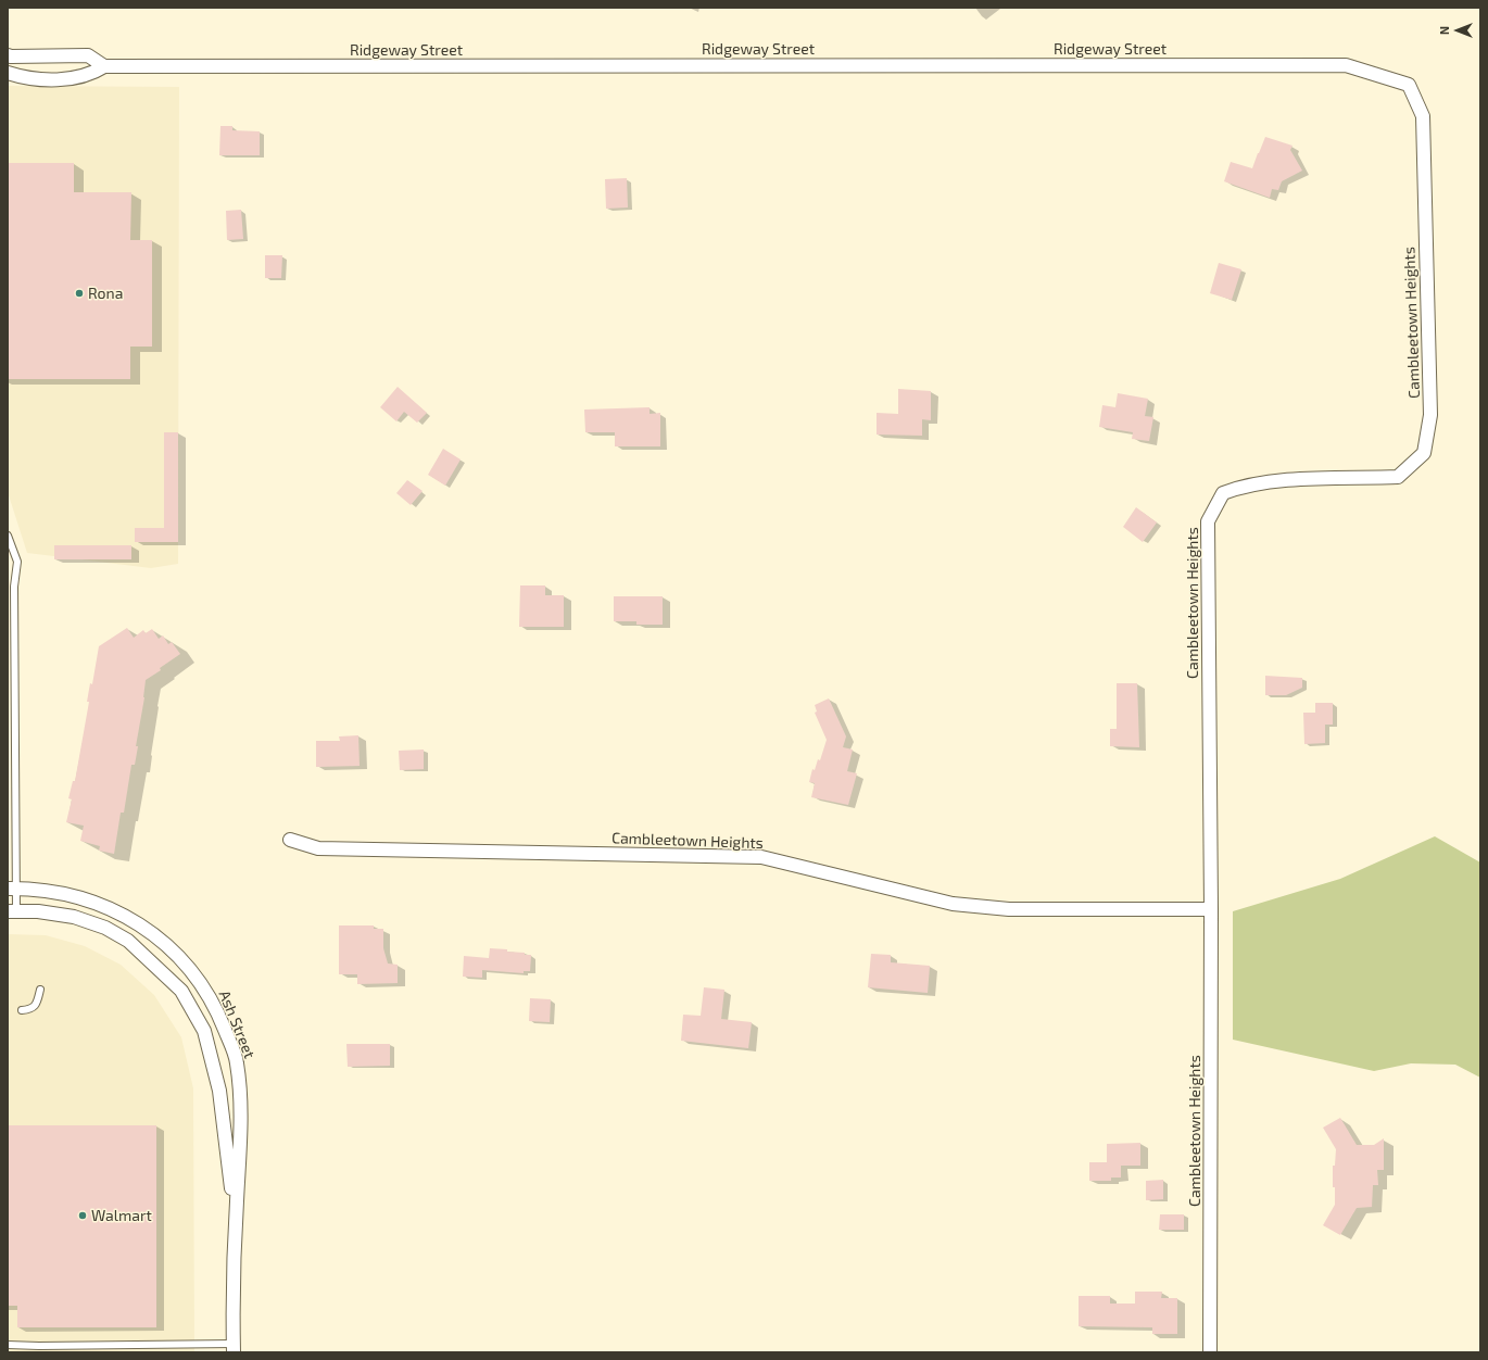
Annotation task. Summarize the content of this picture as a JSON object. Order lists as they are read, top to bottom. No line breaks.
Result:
{"streets":{"street":["Ridgeway Street","Cambleetown Heights","Ash Street"]},"crossings":[["Ridgeway Street","Cambleetown Heights"]],"places":["Rona","Walmart"],"north":"left"}
